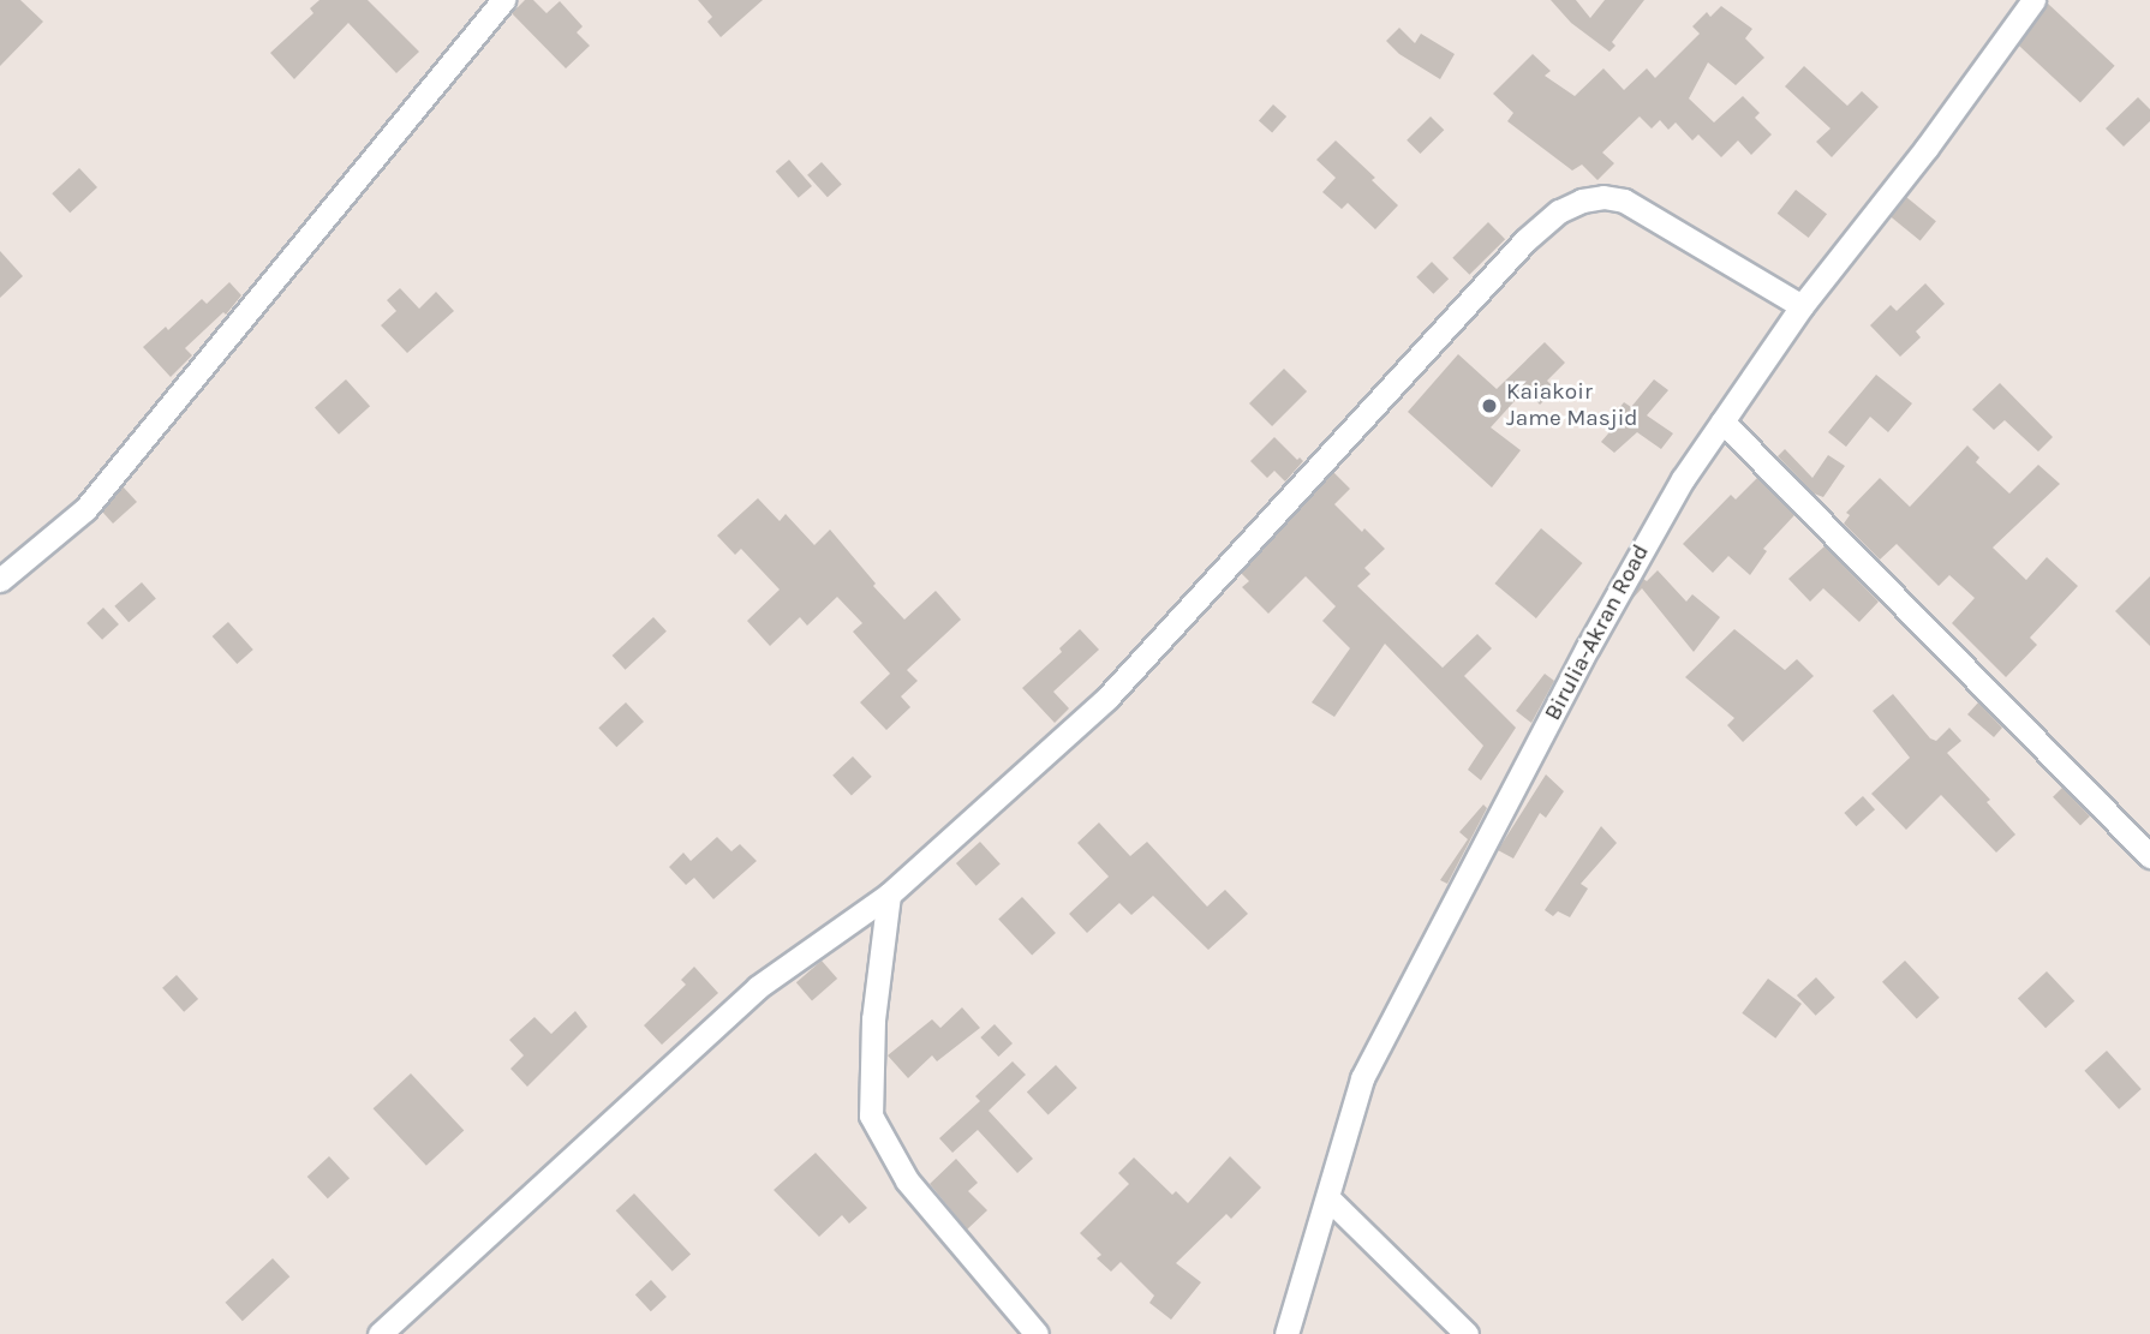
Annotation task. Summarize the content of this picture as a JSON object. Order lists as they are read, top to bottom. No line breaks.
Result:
{"streets":{"street":["Birulia-Akran Road"]},"places":["Kaiakoir Jame Masjid"]}
